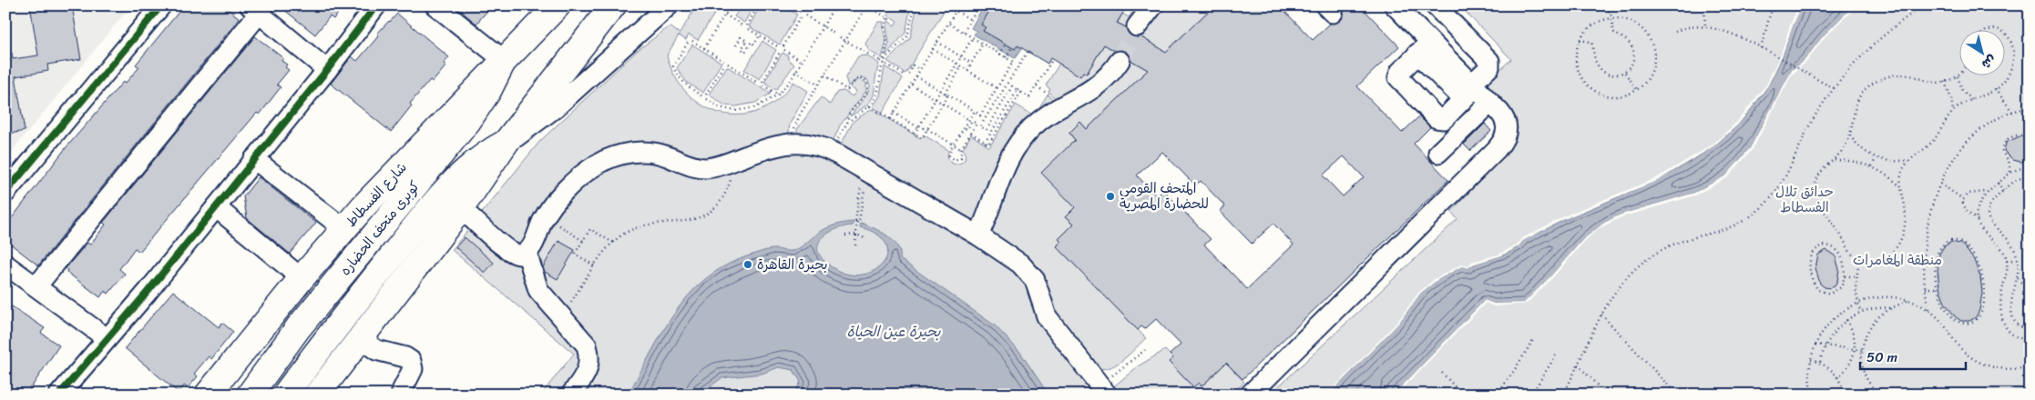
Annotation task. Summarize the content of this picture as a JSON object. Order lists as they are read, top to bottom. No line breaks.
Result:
{"streets":{"main road":["شارع الفسطاط","كوبرى متحف الحضاره"]},"crossings":[["شارع الفسطاط","كوبرى متحف الحضاره"]],"water":["بحيرة عين الحياة"],"parks":["حدائق تلال الفسطاط","منطقة المغامرات"],"places":["المتحف القومى للحضارة المصرية","بحيرة القاهرة"],"scale_bar":"50 m","north":"bottom right"}
